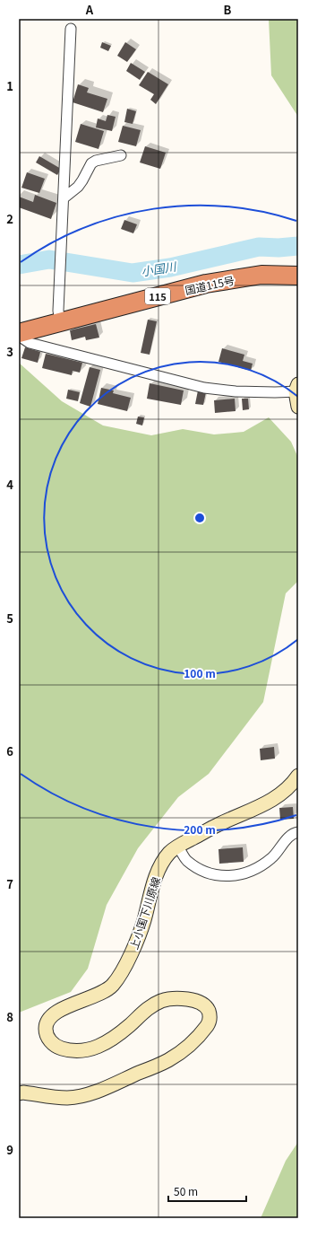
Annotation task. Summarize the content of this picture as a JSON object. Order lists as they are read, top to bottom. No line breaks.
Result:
{"streets":{"highway":["国道115号","115"],"main road":["上小国下川原線"]},"water":["小国川"],"scale_bar":"50 m","grid":{"columns":["A","B"],"rows":["1","2","3","4","5","6","7","8","9"]},"rings":["100 m","200 m"]}
